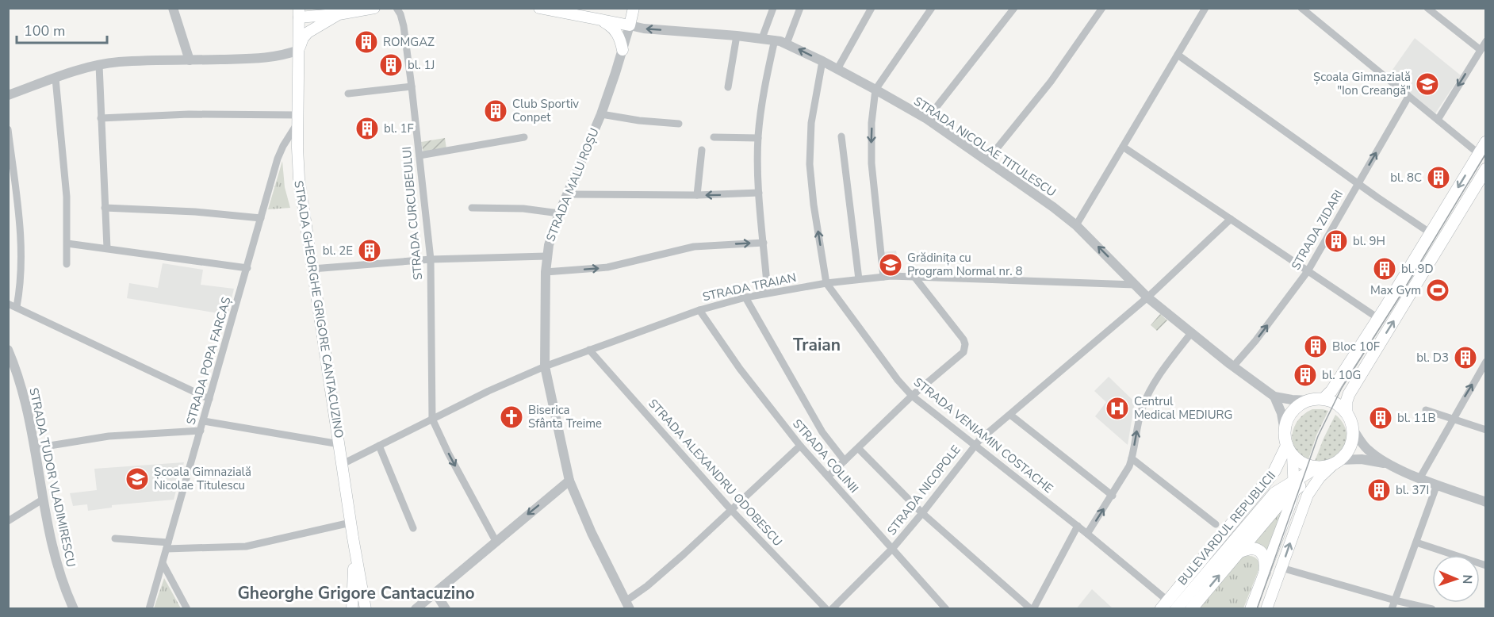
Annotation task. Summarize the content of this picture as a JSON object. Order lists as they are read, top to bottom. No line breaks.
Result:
{"streets":{"main road":["STRADA MALU ROȘU","STRADA GHEORGHE GRIGORE CANTACUZINO","BULEVARDUL REPUBLICII"],"street":["STRADA NICOLAE TITULESCU","STRADA CURCUBEULUI","STRADA ZIDARI","STRADA TRAIAN","STRADA POPA FARCAȘ","STRADA VENIAMIN COSTACHE","STRADA COLINII","STRADA ALEXANDRU ODOBESCU","STRADA TUDOR VLADIMIRESCU","STRADA NICOPOLE"]},"crossings":[["STRADA NICOLAE TITULESCU","STRADA MALU ROȘU"],["STRADA NICOLAE TITULESCU","STRADA ZIDARI"],["STRADA NICOLAE TITULESCU","STRADA TRAIAN"],["STRADA NICOLAE TITULESCU","STRADA VENIAMIN COSTACHE"],["STRADA NICOLAE TITULESCU","STRADA NICOPOLE"],["STRADA NICOLAE TITULESCU","BULEVARDUL REPUBLICII"],["STRADA MALU ROȘU","STRADA TRAIAN"],["STRADA CURCUBEULUI","STRADA TRAIAN"],["STRADA TRAIAN","STRADA GHEORGHE GRIGORE CANTACUZINO"],["STRADA TRAIAN","STRADA VENIAMIN COSTACHE"],["STRADA TRAIAN","STRADA COLINII"],["STRADA TRAIAN","STRADA ALEXANDRU ODOBESCU"],["STRADA GHEORGHE GRIGORE CANTACUZINO","STRADA POPA FARCAȘ"],["STRADA VENIAMIN COSTACHE","STRADA NICOPOLE"],["STRADA VENIAMIN COSTACHE","BULEVARDUL REPUBLICII"],["STRADA COLINII","STRADA NICOPOLE"]],"one_way":["STRADA ZIDARI"],"districts":["Traian","Gheorghe Grigore Cantacuzino"],"places":{"building":["ROMGAZ","bl. 1J","Club Sportiv Conpet","bl. 1F","bl. 8C","bl. 9H","bl. 2E","bl. 9D","Bloc 10F","bl. D3","bl. 10G","bl. 11B","bl. 37I"],"school or university":["Școala Gimnazială \"Ion Creangă\"","Grădinița cu Program Normal nr. 8","Școala Gimnazială Nicolae Titulescu"],"sports":["Max Gym"],"hospital":["Centrul Medical MEDIURG"],"church":["Biserica Sfânta Treime"]},"scale_bar":"100 m","north":"right"}
